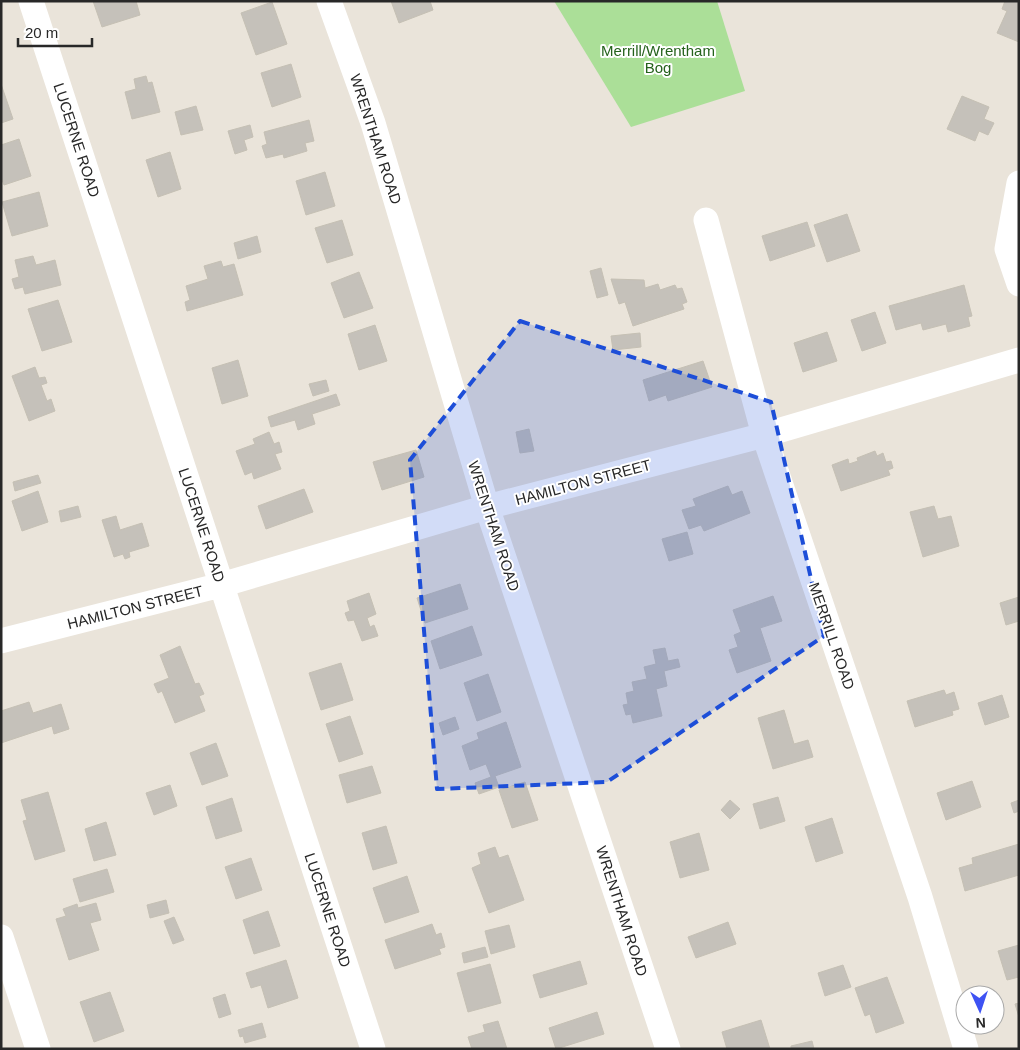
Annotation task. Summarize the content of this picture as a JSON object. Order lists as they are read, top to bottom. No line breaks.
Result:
{"streets":{"street":["WRENTHAM ROAD","LUCERNE ROAD","HAMILTON STREET","MERRILL ROAD"]},"crossings":[["WRENTHAM ROAD","HAMILTON STREET"],["LUCERNE ROAD","HAMILTON STREET"],["HAMILTON STREET","MERRILL ROAD"]],"parks":["Merrill/Wrentham Bog"],"scale_bar":"20 m","north":"bottom"}
